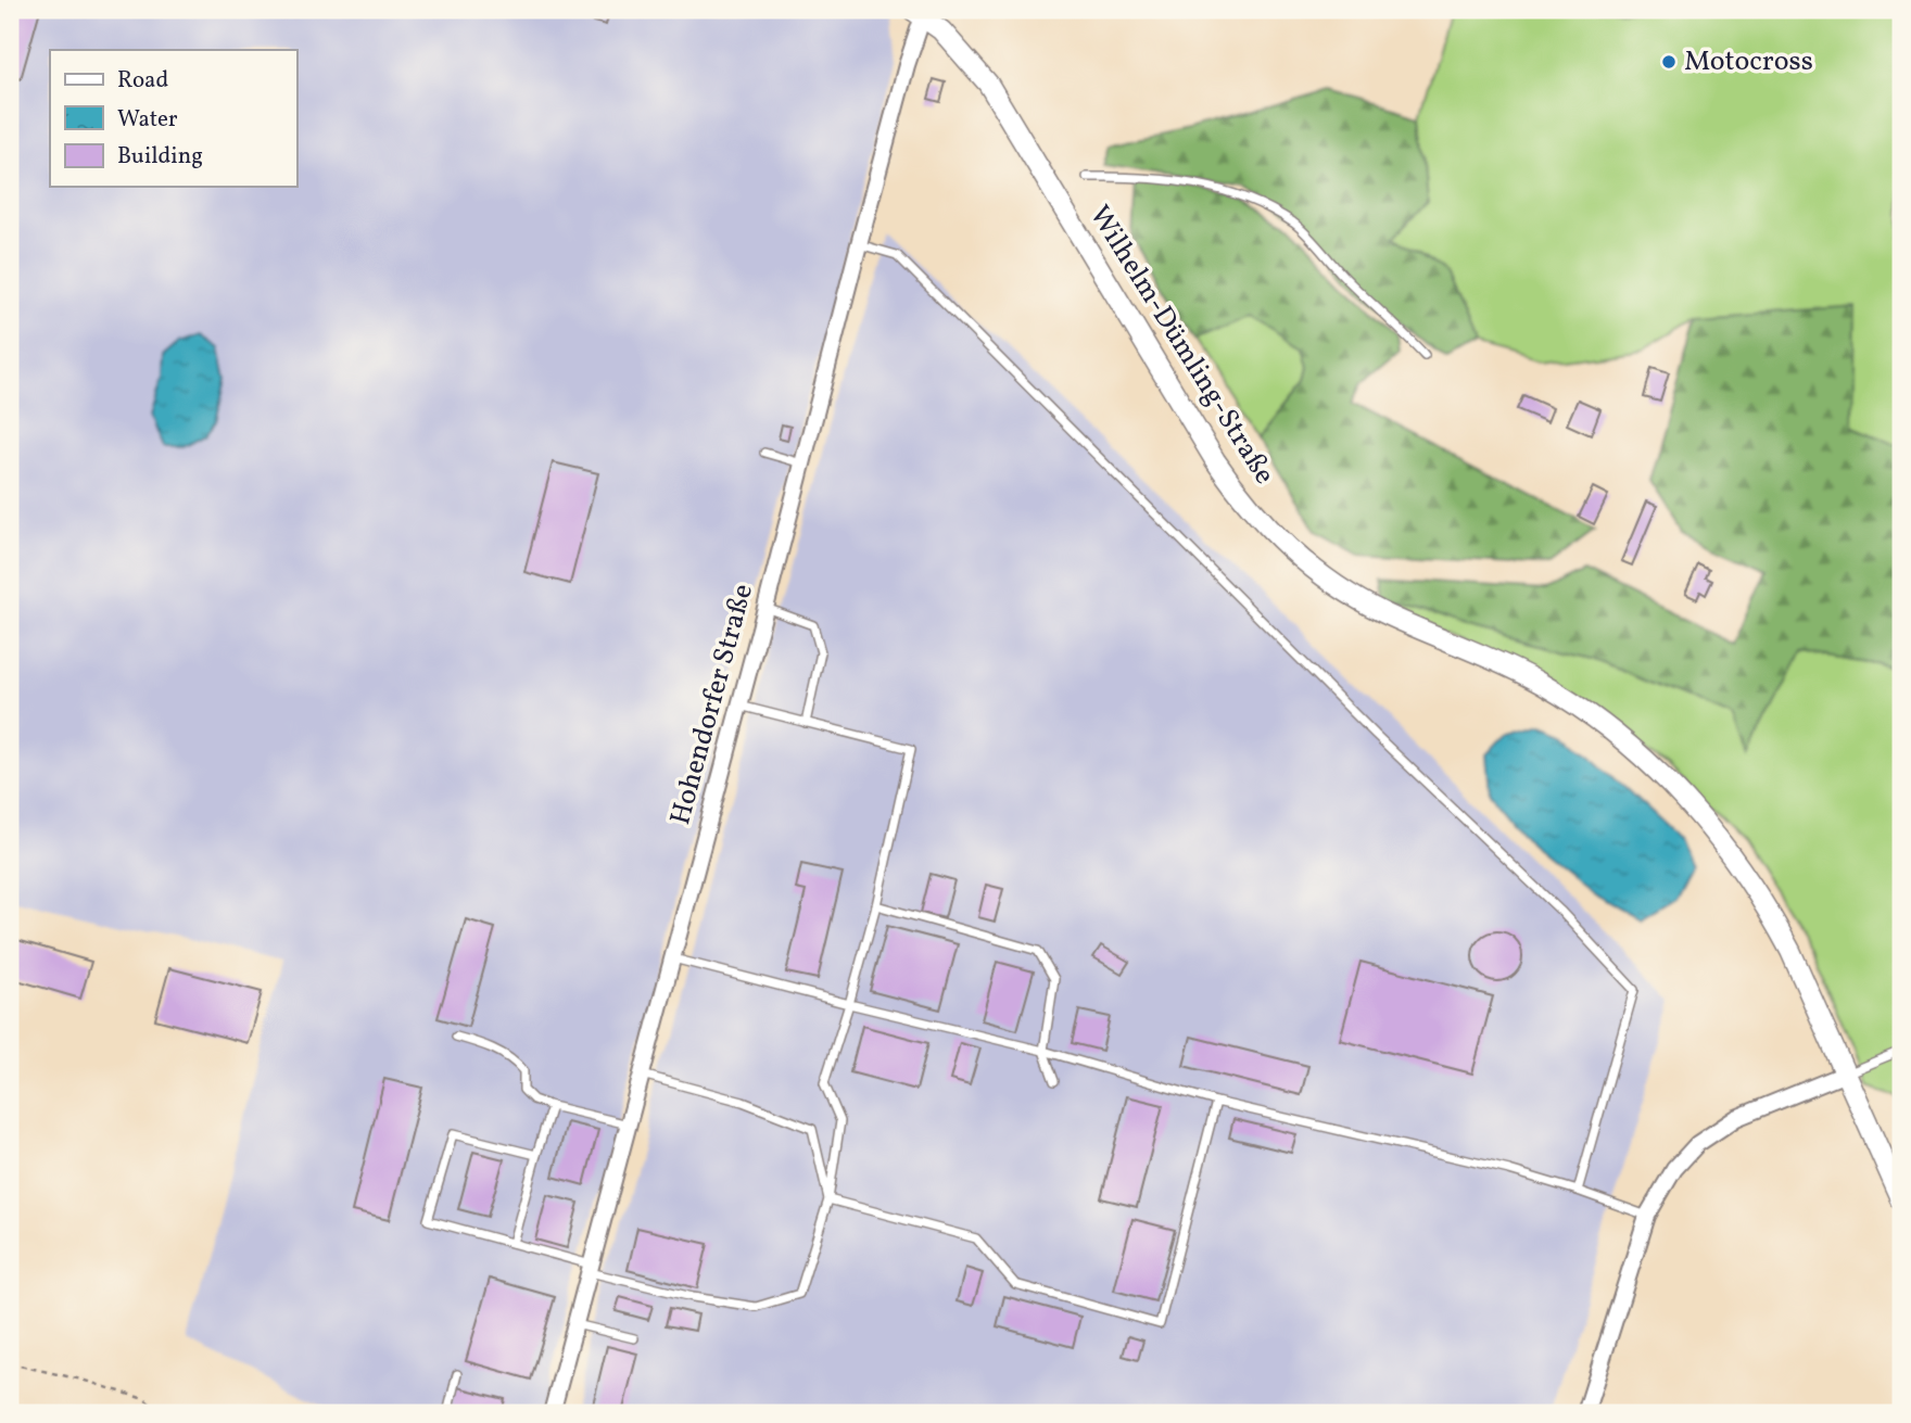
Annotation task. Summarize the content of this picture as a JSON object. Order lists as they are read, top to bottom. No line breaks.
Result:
{"streets":{"street":["Wilhelm-Dümling-Straße","Hohendorfer Straße"]},"crossings":[["Wilhelm-Dümling-Straße","Hohendorfer Straße"]],"places":["Motocross"],"legend":["Road","Water","Building"]}
